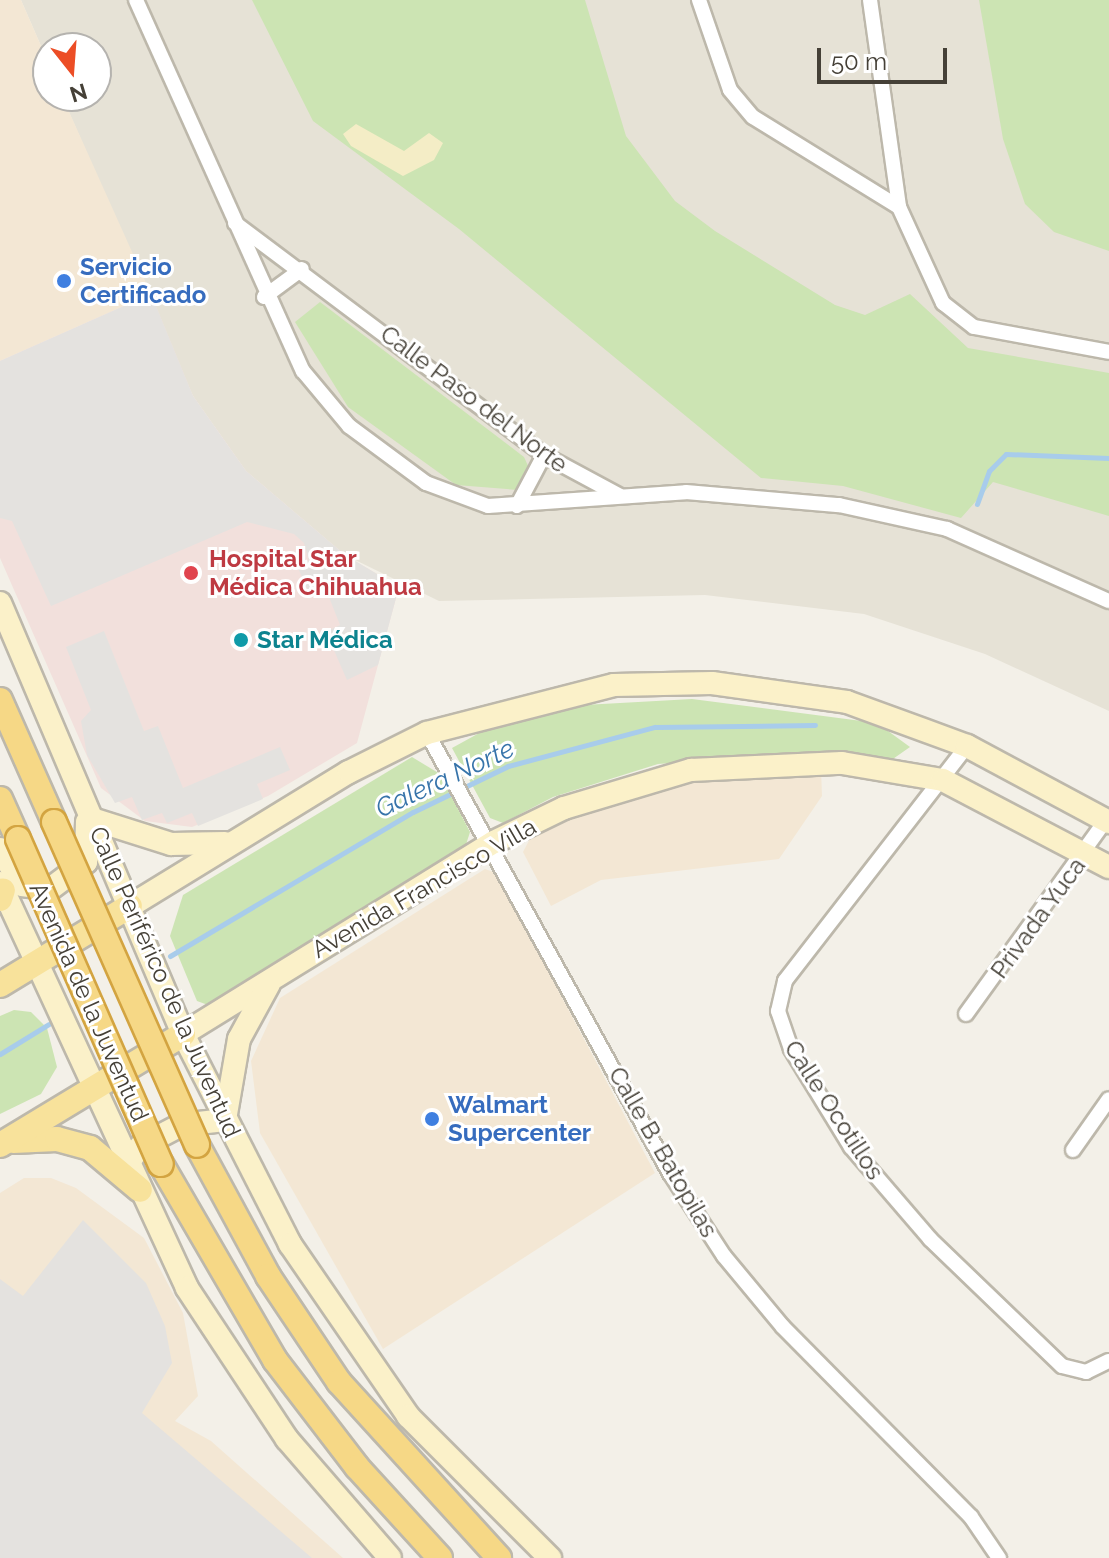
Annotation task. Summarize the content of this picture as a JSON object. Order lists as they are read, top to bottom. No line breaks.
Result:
{"streets":{"highway":["Avenida de la Juventud"],"main road":["Avenida Francisco Villa","Calle Periférico de la Juventud"],"street":["Calle Paso del Norte","Privada Yuca","Calle Ocotillos","Calle B. Batopilas"]},"crossings":[["Avenida Francisco Villa","Privada Yuca"],["Avenida Francisco Villa","Calle Periférico de la Juventud"],["Avenida Francisco Villa","Calle Ocotillos"],["Avenida Francisco Villa","Calle B. Batopilas"]],"water":["Galera Norte"],"places":["Servicio Certificado","Hospital Star Médica Chihuahua","Star Médica","Walmart Supercenter"],"scale_bar":"50 m","north":"bottom"}
